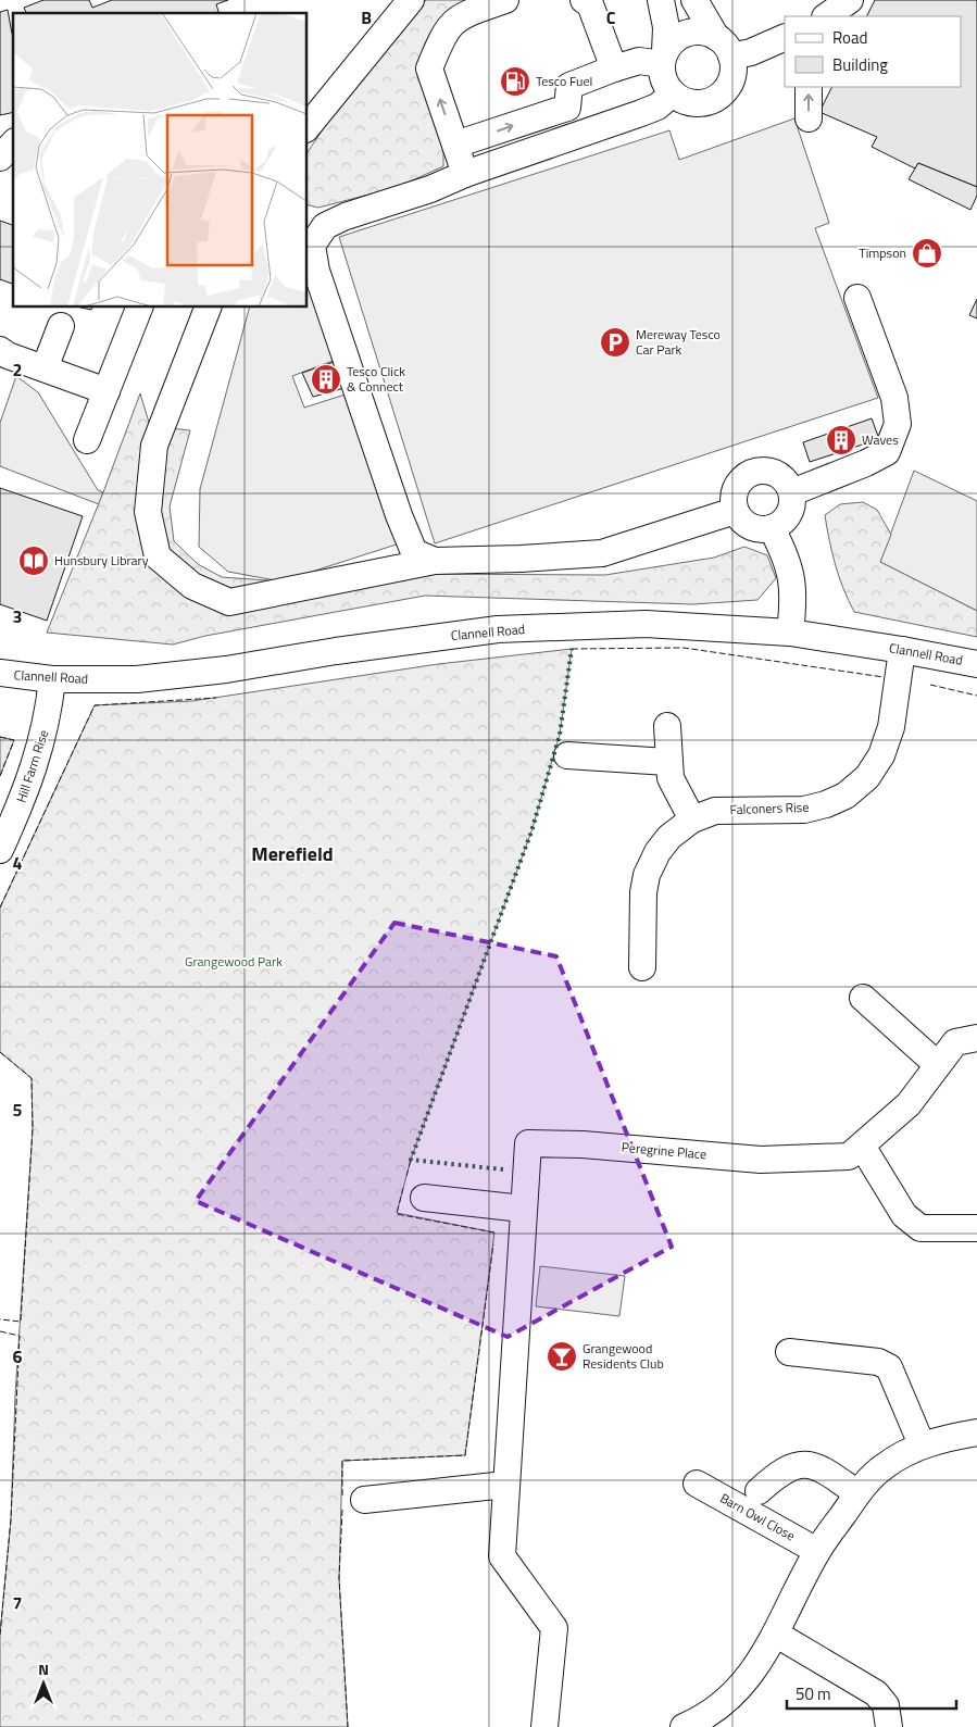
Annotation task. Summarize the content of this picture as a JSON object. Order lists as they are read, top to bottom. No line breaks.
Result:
{"streets":{"street":["Clannell Road","Hill Farm Rise","Falconers Rise","Peregrine Place","Barn Owl Close"]},"crossings":[["Clannell Road","Hill Farm Rise"],["Clannell Road","Falconers Rise"]],"districts":["Merefield"],"parks":["Grangewood Park"],"places":{"fuel station":["Tesco Fuel"],"shop":["Timpson"],"parking":["Mereway Tesco Car Park"],"building":["Tesco Click & Connect","Waves"],"library":["Hunsbury Library"],"bar":["Grangewood Residents Club"]},"legend":["Road","Building"],"scale_bar":"50 m","north":"top","grid":{"columns":["B","C"],"rows":["2","3","4","5","6","7"]}}
